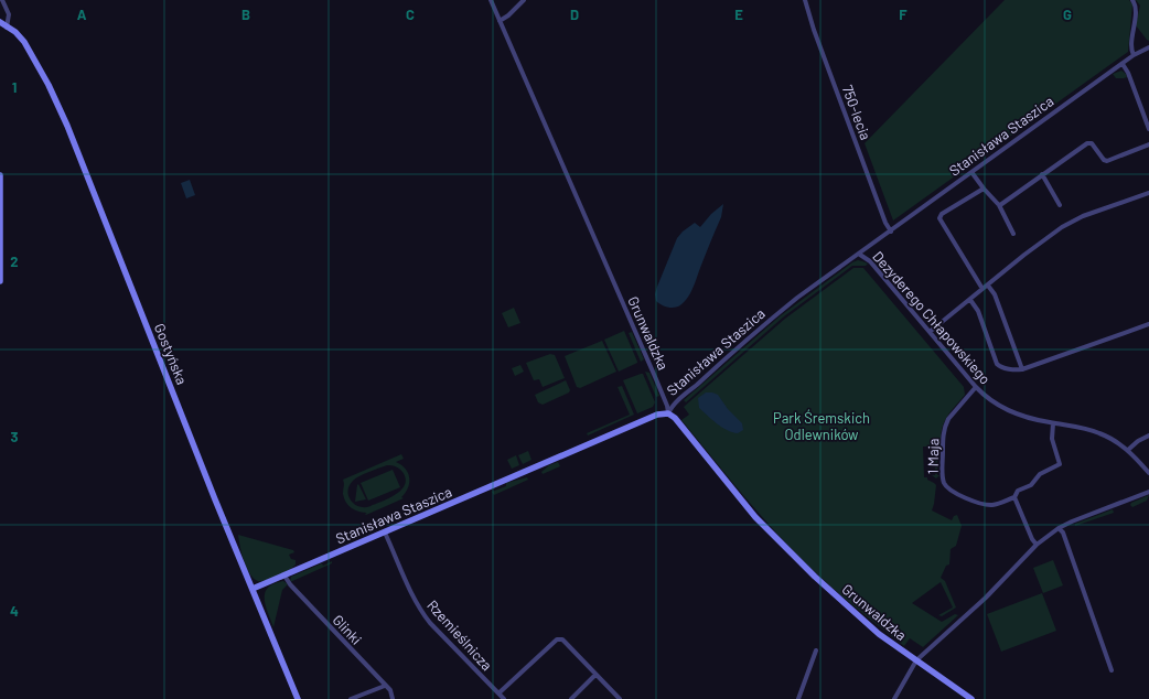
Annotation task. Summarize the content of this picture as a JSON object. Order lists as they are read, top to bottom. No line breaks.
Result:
{"streets":{"main road":["Stanisława Staszica","Grunwaldzka","Gostyńska"],"street":["750-lecia","Dezyderego Chłapowskiego","1 Maja","Glinki","Rzemieślnicza"]},"crossings":[["750-lecia","Stanisława Staszica"],["Stanisława Staszica","Dezyderego Chłapowskiego"],["Stanisława Staszica","Grunwaldzka"],["Stanisława Staszica","Gostyńska"],["Stanisława Staszica","Glinki"],["Stanisława Staszica","Rzemieślnicza"],["Dezyderego Chłapowskiego","1 Maja"]],"parks":["Park Śremskich Odlewników"],"grid":{"columns":["A","B","C","D","E","F","G"],"rows":["1","2","3","4"]}}
